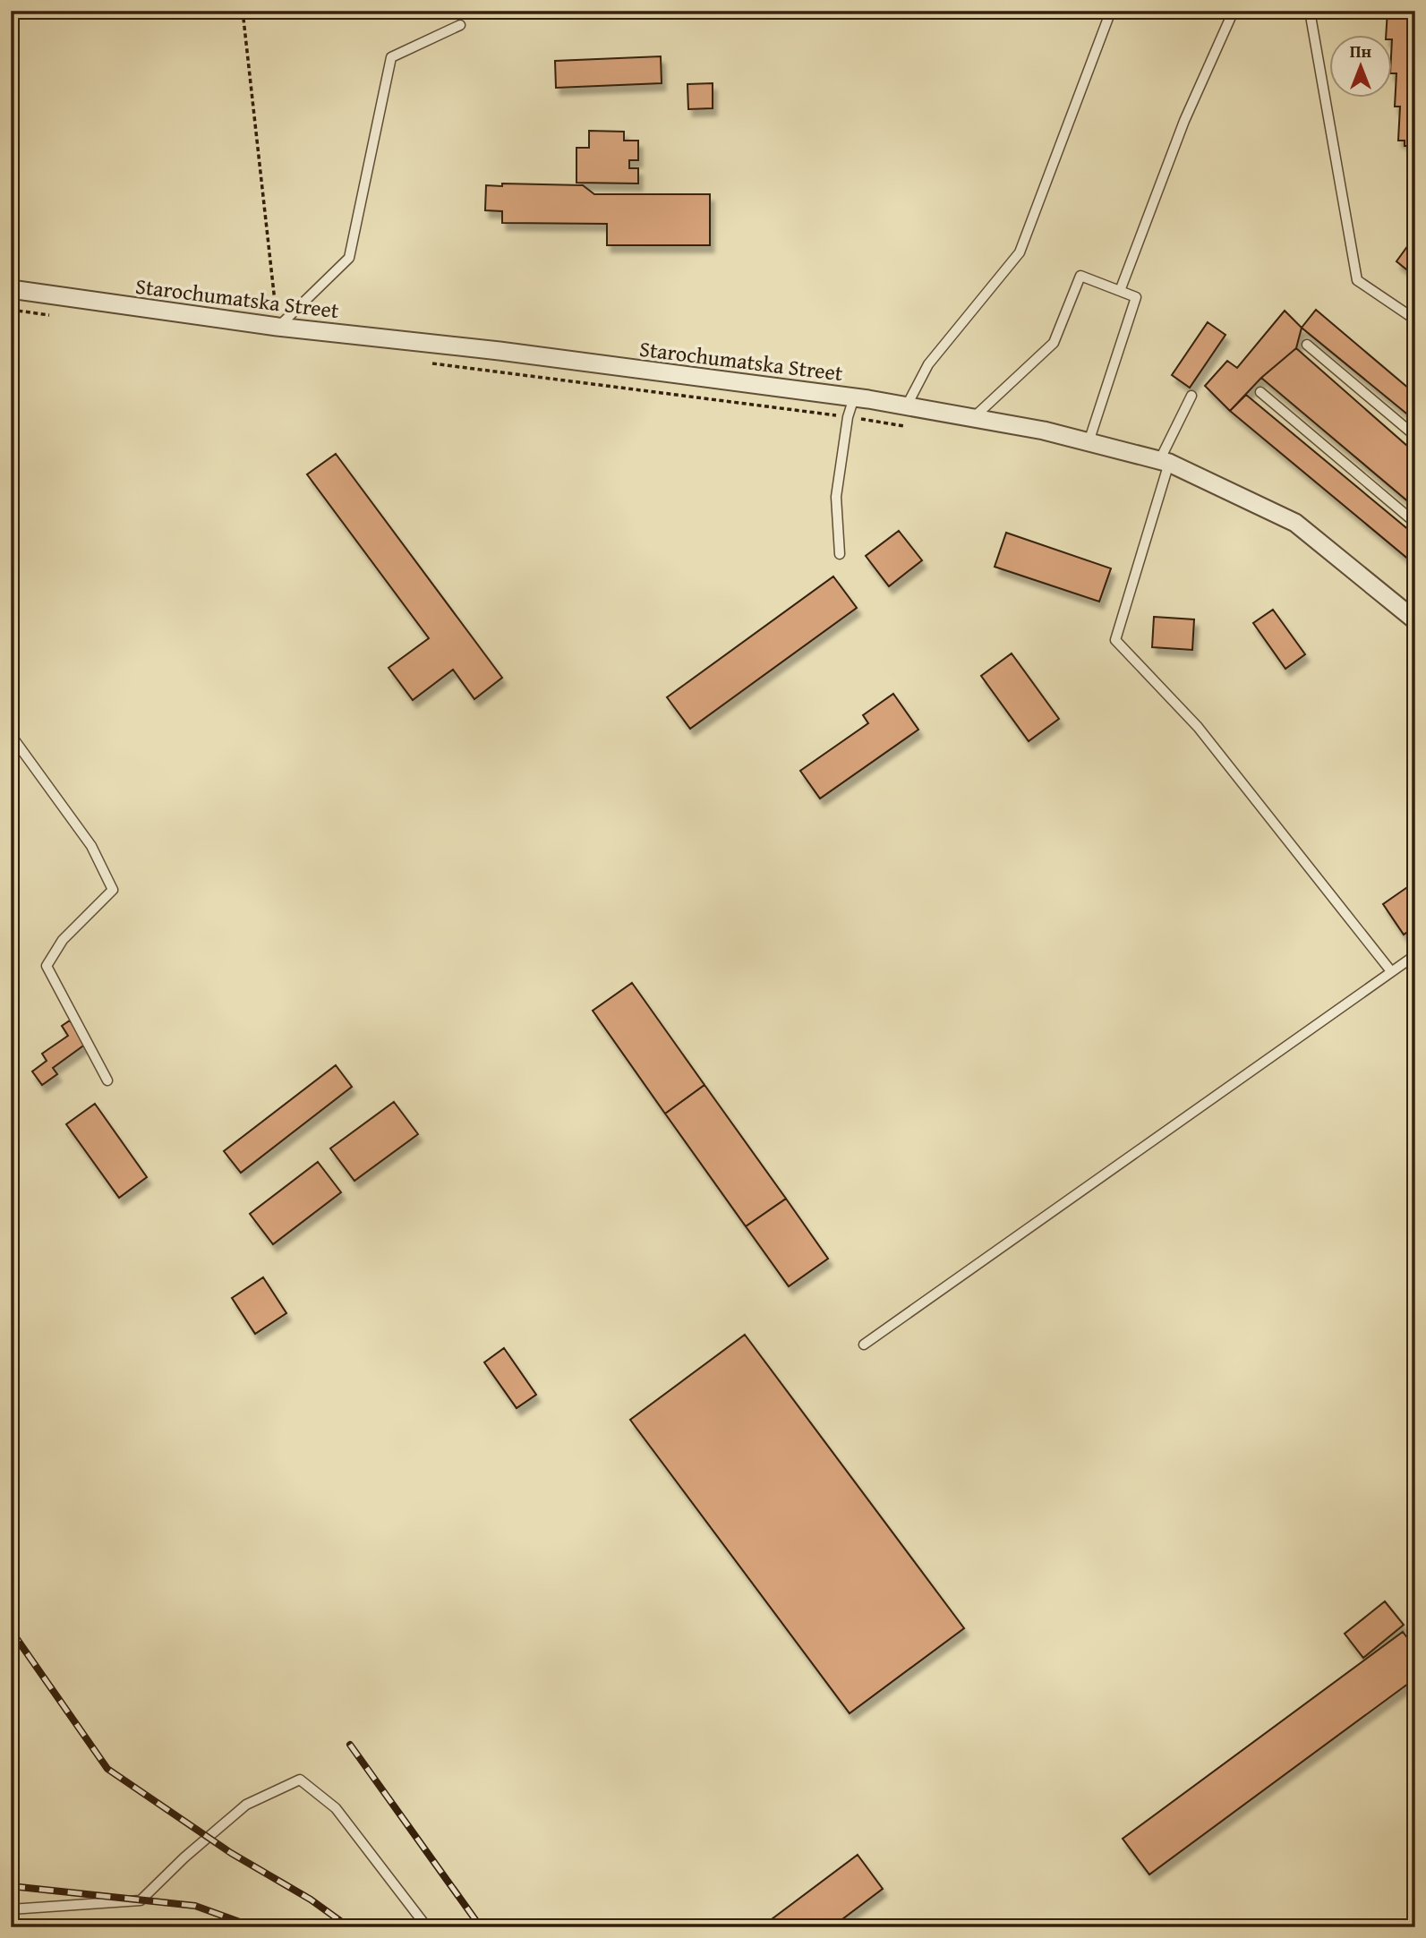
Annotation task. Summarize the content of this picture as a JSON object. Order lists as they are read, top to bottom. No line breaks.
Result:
{"streets":{"street":["Starochumatska Street"]},"north":"top"}
